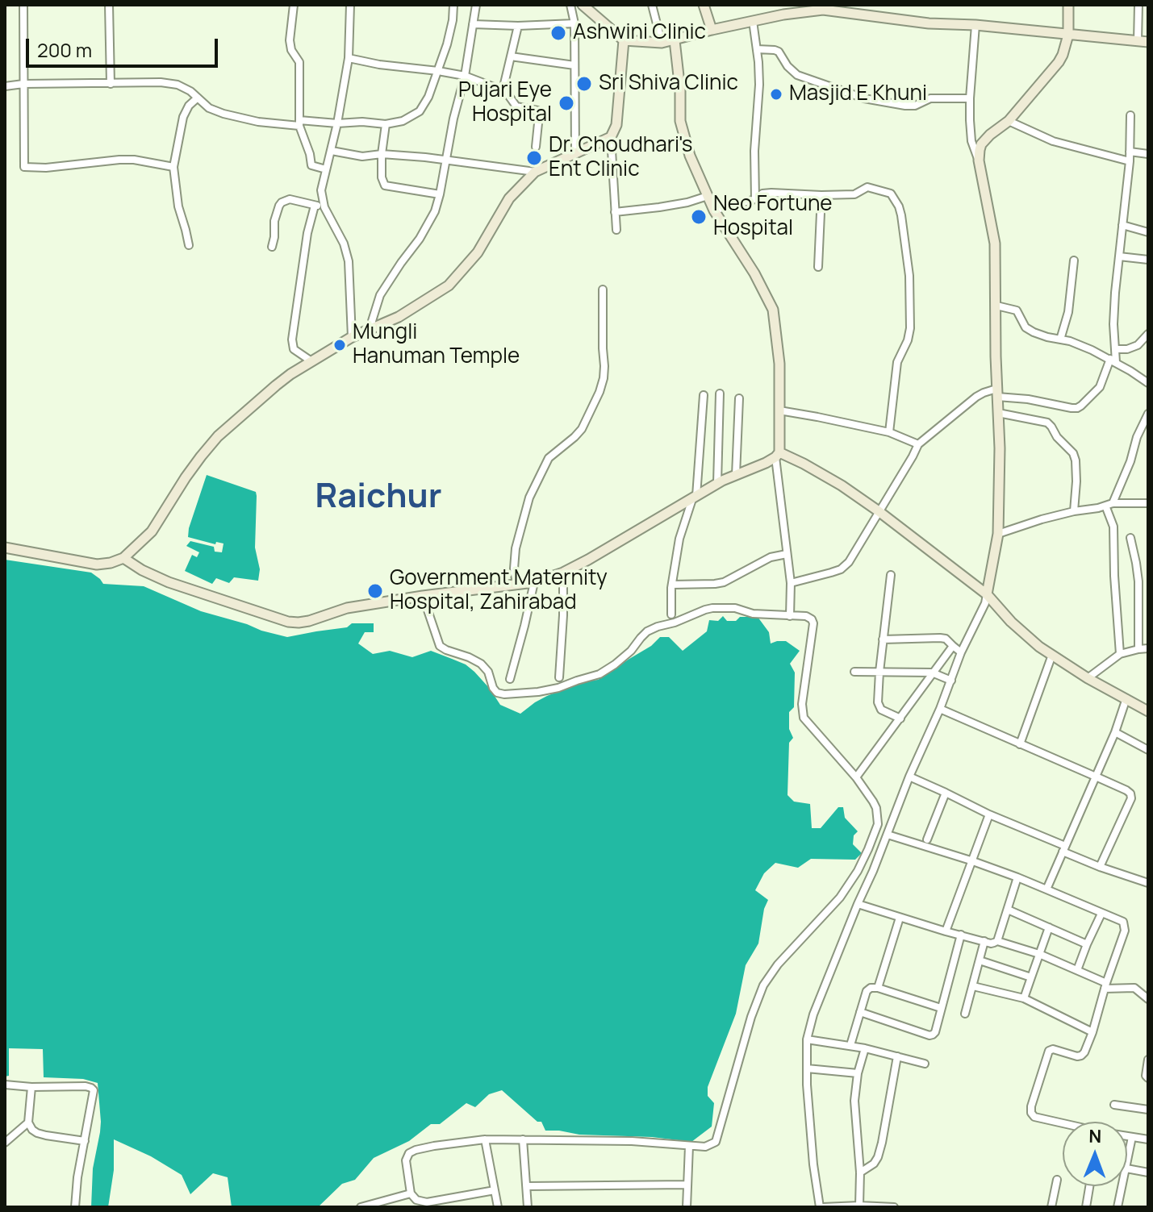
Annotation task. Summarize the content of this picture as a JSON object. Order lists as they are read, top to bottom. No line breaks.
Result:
{"districts":["Raichur"],"places":["Ashwini Clinic","Sri Shiva Clinic","Masjid E Khuni","Pujari Eye Hospital","Dr. Choudhari's Ent Clinic","Neo Fortune Hospital","Mungli Hanuman Temple","Government Maternity Hospital, Zahirabad"],"scale_bar":"200 m","north":"top"}
